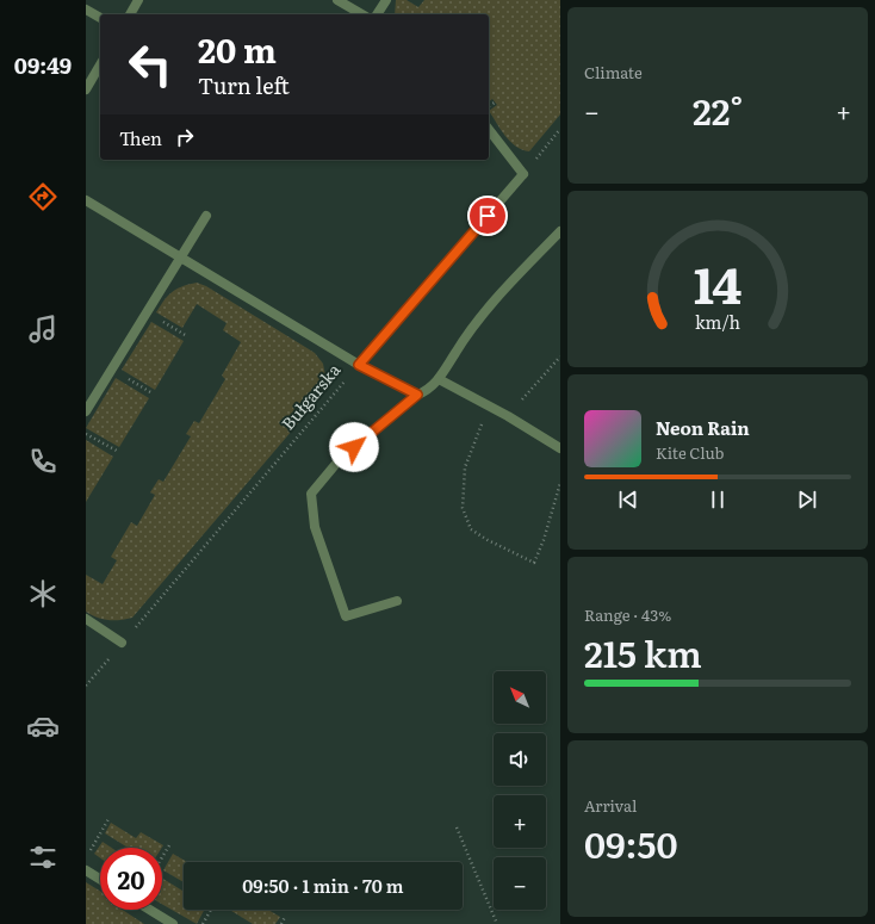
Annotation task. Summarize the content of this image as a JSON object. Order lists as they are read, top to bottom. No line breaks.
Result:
{"streets":{"street":["Bułgarska"]},"north":"top left","page":{"tabs":"09:49","tile":["Climate",["Range · 43%","215 km"],["Arrival","09:50"]],"turn":["20 m","Turn left"],"heat":["−","22°","+"],"then":"Then","song":["Neon Rain","Kite Club"],"map_buttons":["+","−"],"limit":"20","trip":"09:50 · 1 min · 70 m","gauge":["14","km/h"]}}
